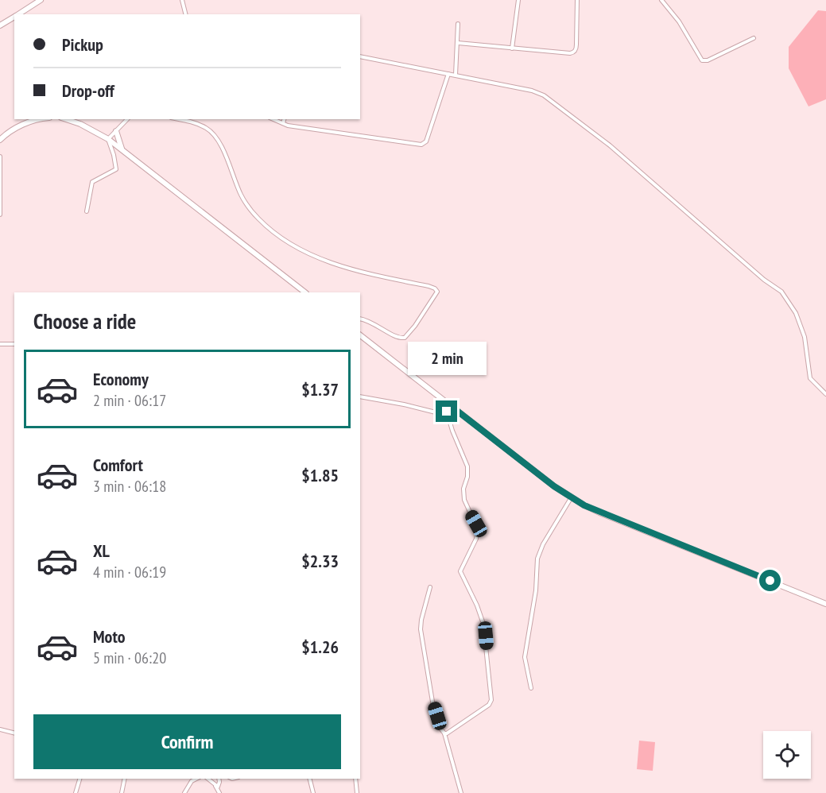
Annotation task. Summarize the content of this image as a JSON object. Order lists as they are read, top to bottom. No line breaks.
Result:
{"page":{"banner":["Pickup","Drop-off"],"heading":"Choose a ride","bubble":"2 min","list":[{"name":"Economy","note":"2 min · 06:17","value":"$1.37"},{"name":"Comfort","note":"3 min · 06:18","value":"$1.85"},{"name":"XL","note":"4 min · 06:19","value":"$2.33"},{"name":"Moto","note":"5 min · 06:20","value":"$1.26"}],"buttons":"Confirm"}}
